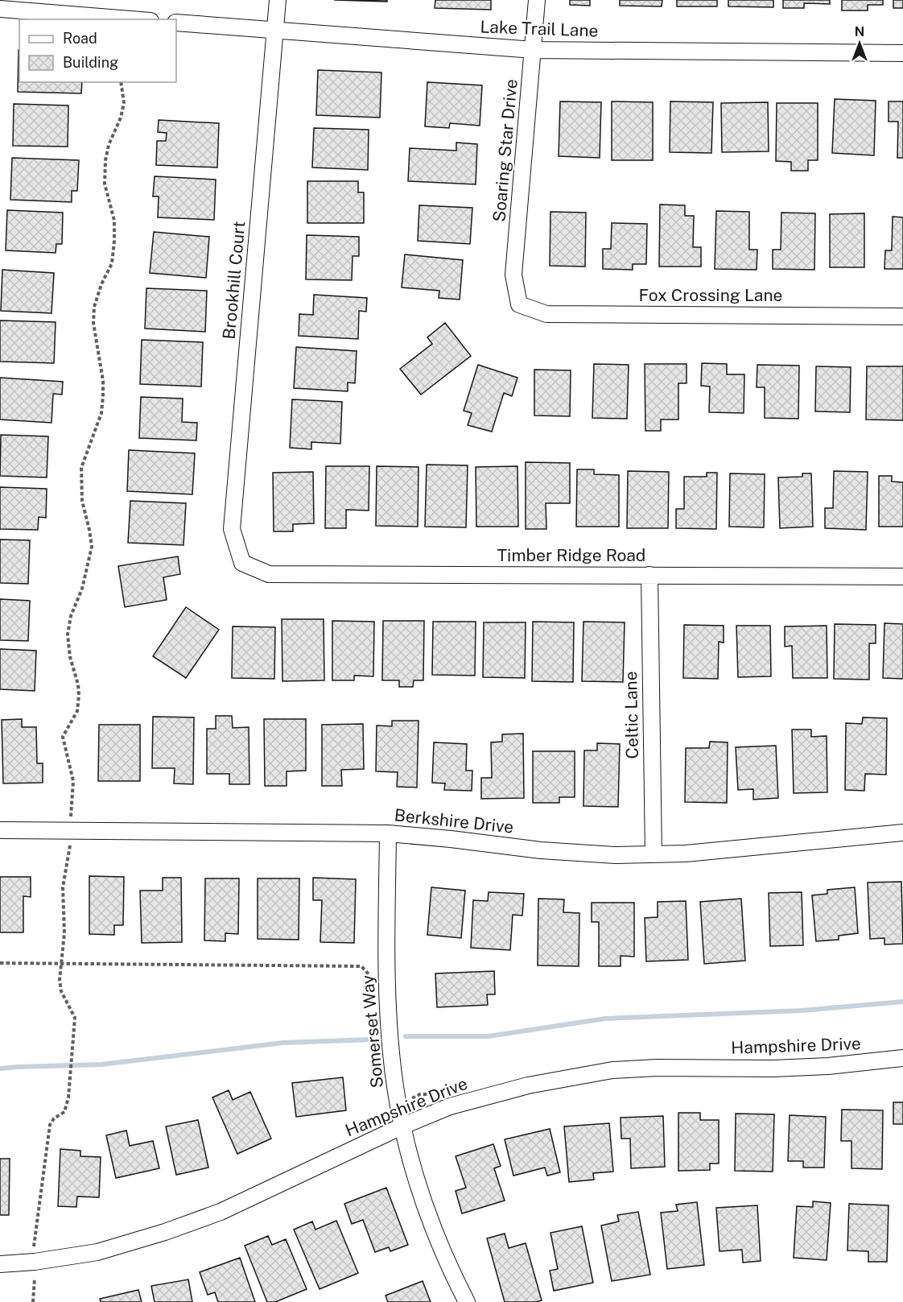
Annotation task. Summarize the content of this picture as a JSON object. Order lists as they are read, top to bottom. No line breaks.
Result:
{"streets":{"street":["Lake Trail Lane","Soaring Star Drive","Brookhill Court","Fox Crossing Lane","Timber Ridge Road","Celtic Lane","Berkshire Drive","Somerset Way","Hampshire Drive"]},"crossings":[["Lake Trail Lane","Soaring Star Drive"],["Lake Trail Lane","Brookhill Court"],["Soaring Star Drive","Fox Crossing Lane"],["Brookhill Court","Timber Ridge Road"],["Timber Ridge Road","Celtic Lane"],["Celtic Lane","Berkshire Drive"],["Berkshire Drive","Somerset Way"],["Somerset Way","Hampshire Drive"]],"legend":["Road","Building"],"north":"top"}
